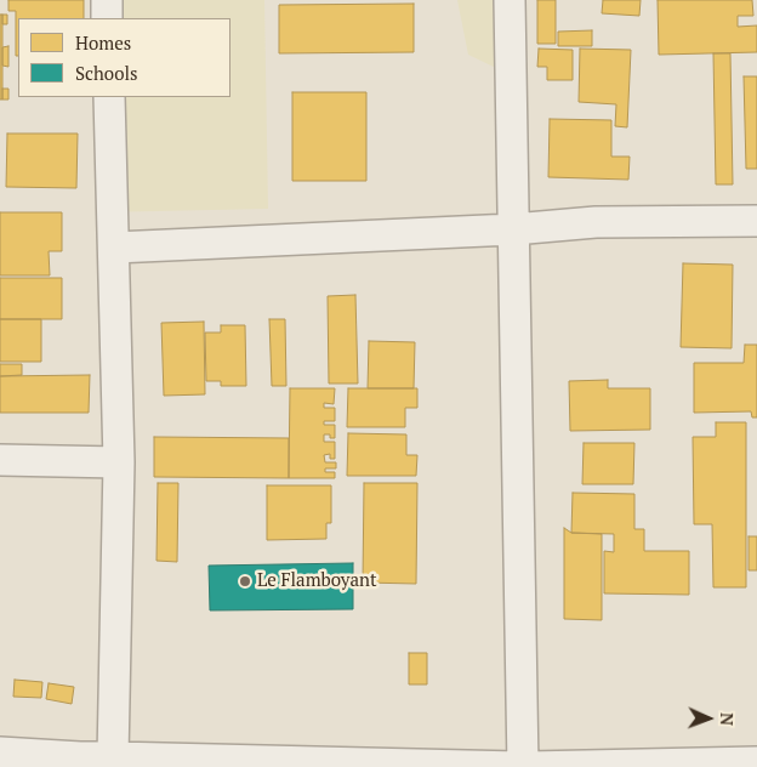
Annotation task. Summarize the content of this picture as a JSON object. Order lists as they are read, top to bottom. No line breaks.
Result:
{"places":["Le Flamboyant"],"legend":["Homes","Schools"],"north":"right"}
